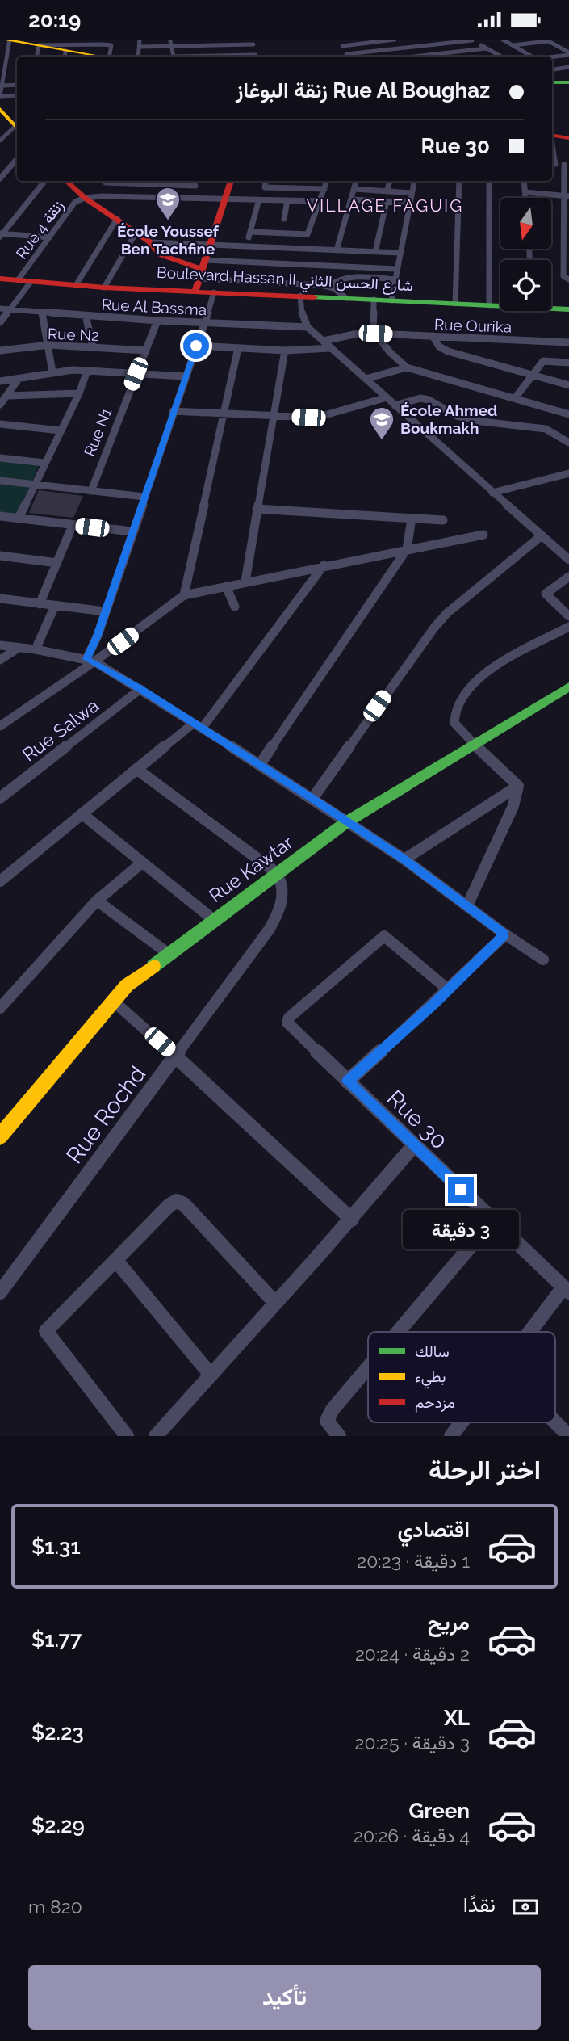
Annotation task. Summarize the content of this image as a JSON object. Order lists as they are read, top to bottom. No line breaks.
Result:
{"streets":{"street":["Rue 4 زنقة","Boulevard Hassan II شارع الحسن الثاني","Rue Al Bassma","Rue Ourika","Rue N2","Rue N1","Rue Salwa","Rue Kawtar","Rue Rochd","Rue 30"]},"crossings":[["Rue 4 زنقة","Boulevard Hassan II شارع الحسن الثاني"],["Rue Al Bassma","Rue N1"],["Rue N2","Rue N1"],["Rue Kawtar","Rue Rochd"]],"districts":["VILLAGE FAGUIG"],"places":{"school or university":["École Youssef Ben Tachfine","École Ahmed Boukmakh"]},"legend":["سالك","بطيء","مزدحم"],"north":"bottom","page":{"status":"20:19","banner":["Rue Al Boughaz زنقة البوغاز","Rue 30"],"bubble":"3 دقيقة","heading":"اختر الرحلة","list":[{"name":"اقتصادي","note":"1 دقيقة · 20:23","value":"$1.31"},{"name":"مريح","note":"2 دقيقة · 20:24","value":"$1.77"},{"name":"XL","note":"3 دقيقة · 20:25","value":"$2.23"},{"name":"Green","note":"4 دقيقة · 20:26","value":"$2.29"}],"pay":["نقدًا","820 m"],"buttons":"تأكيد"}}
